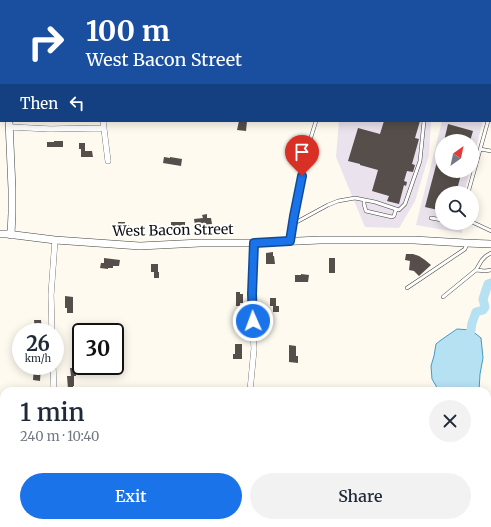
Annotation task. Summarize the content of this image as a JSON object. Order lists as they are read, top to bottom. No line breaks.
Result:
{"streets":{"street":["West Bacon Street"]},"north":"top right","page":{"turn":["100 m","West Bacon Street"],"then":"Then","speed":"26 km/h","limit":"30","heading":["1 min","240 m · 10:40"],"buttons":["Exit","Share"]}}
